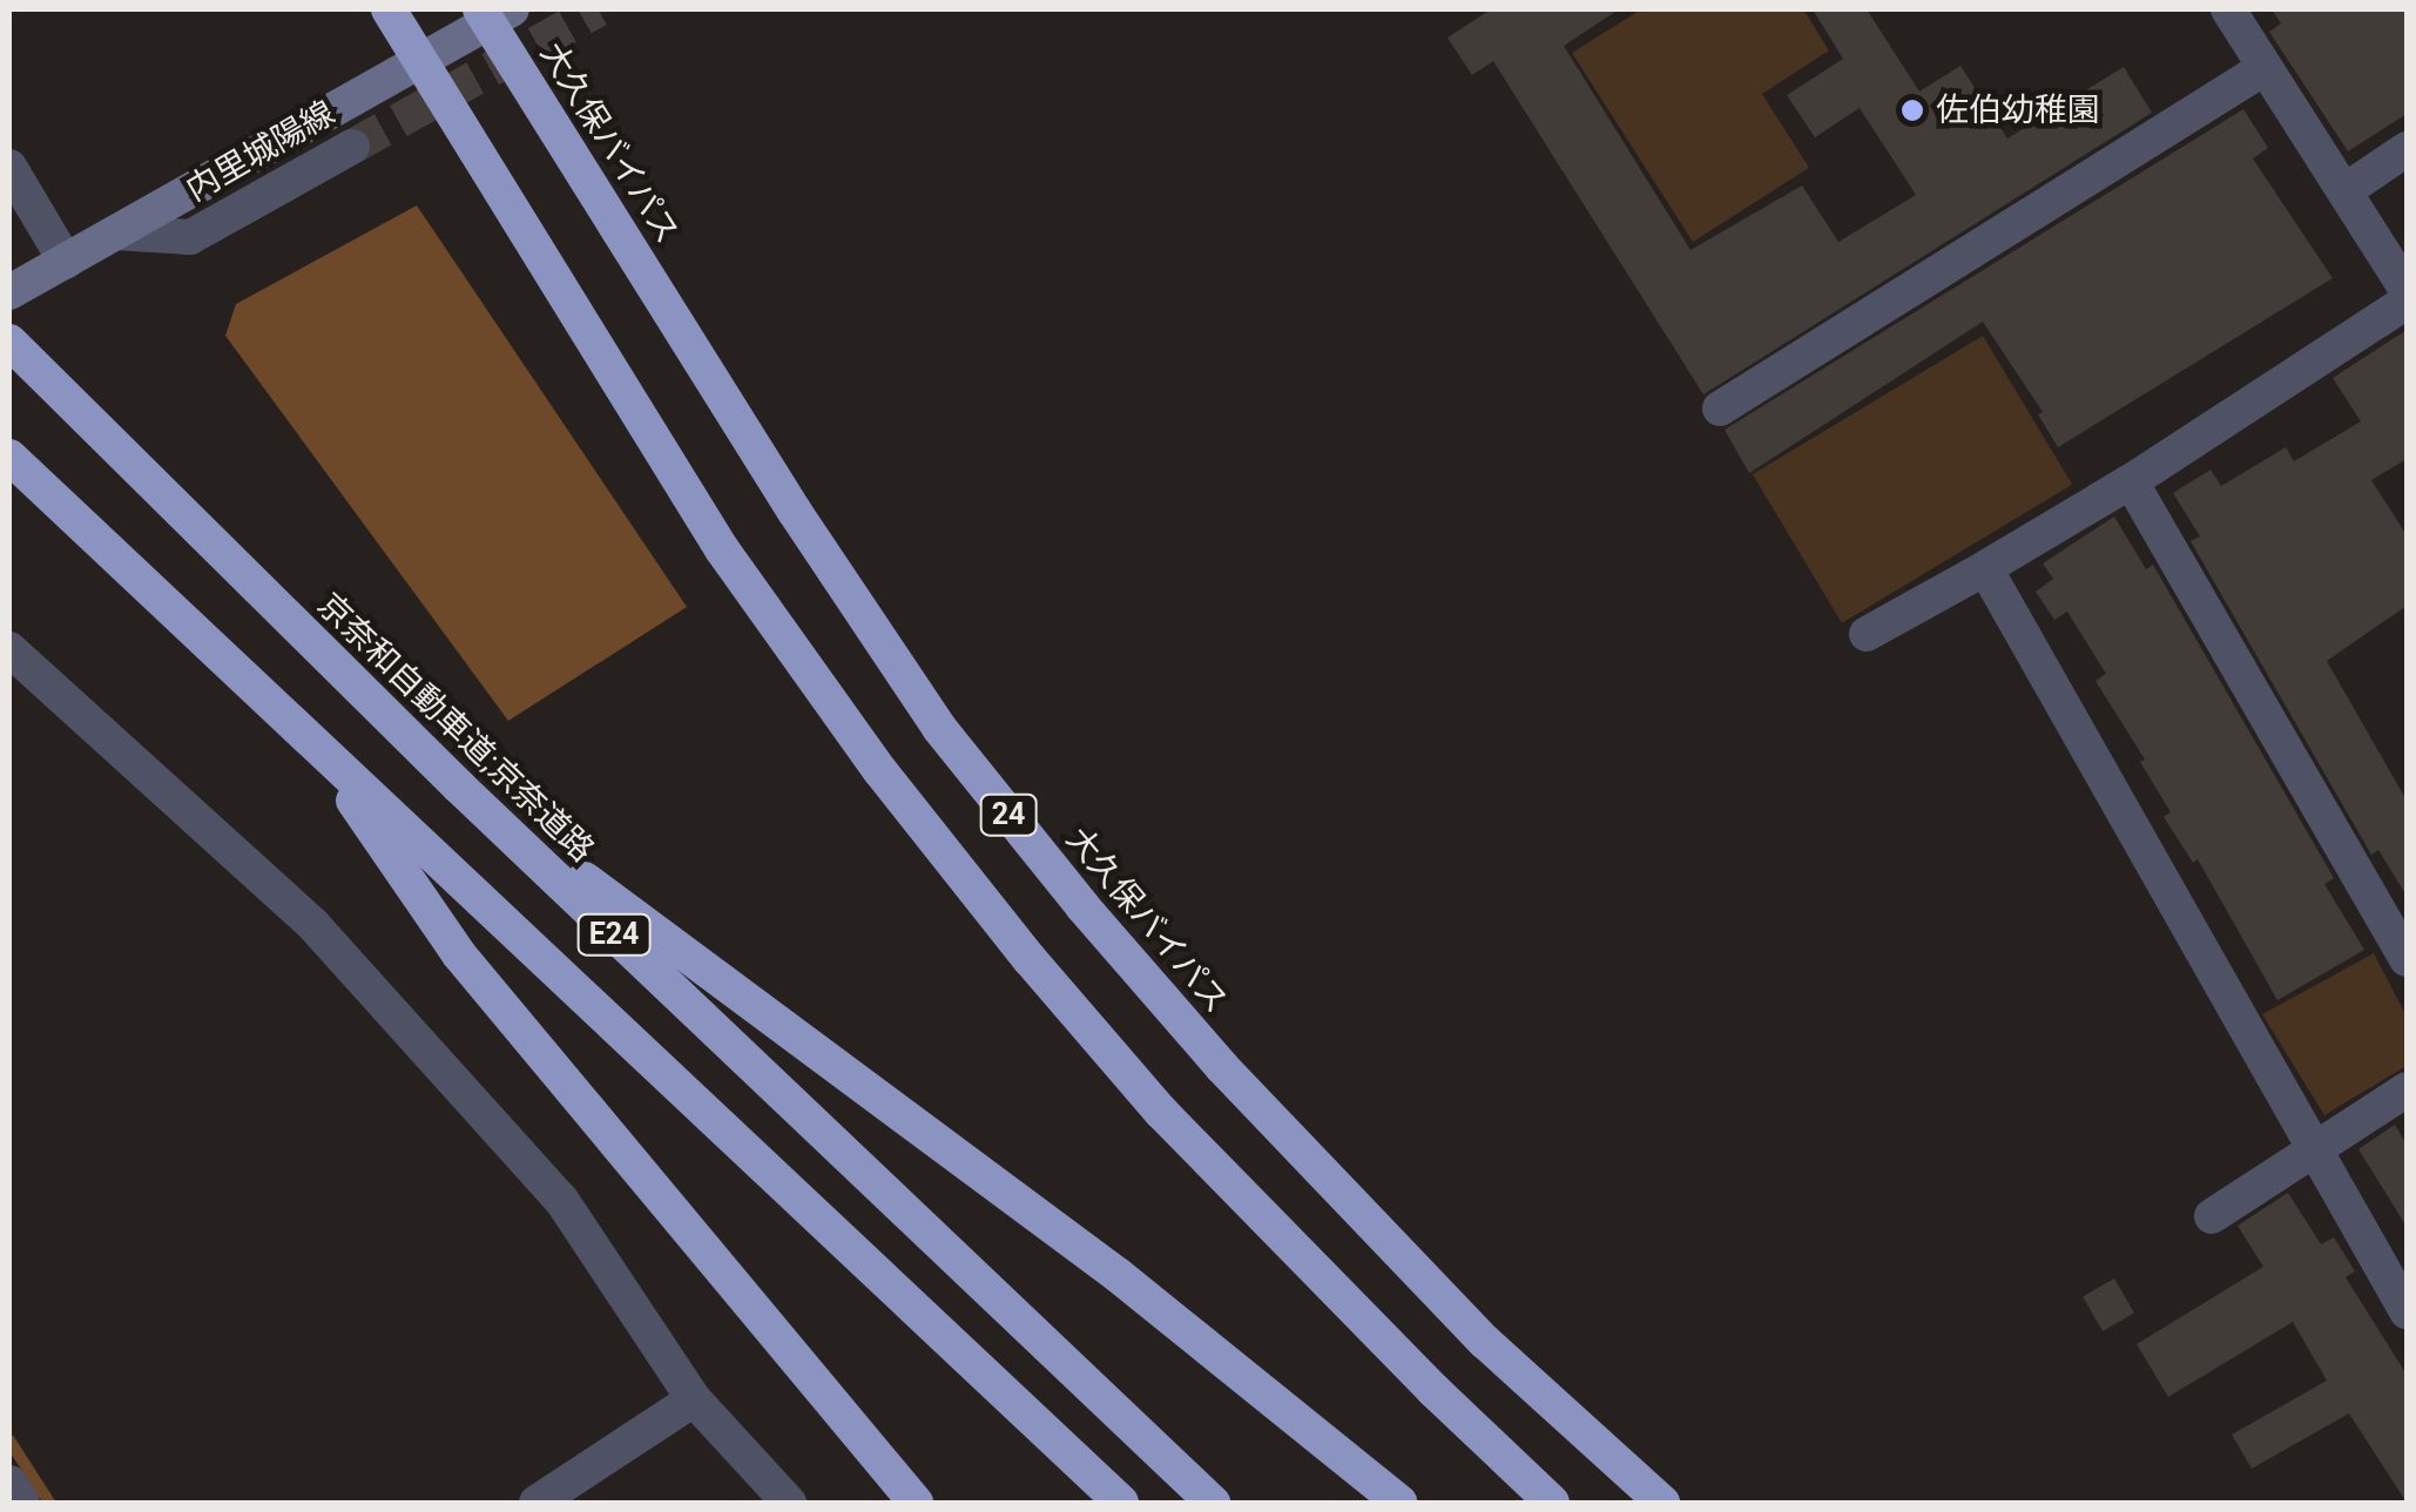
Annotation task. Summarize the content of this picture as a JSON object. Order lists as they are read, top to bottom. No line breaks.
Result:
{"streets":{"highway":["大久保バイパス","京奈和自動車道;京奈道路","24","E24"],"main road":["内里城陽線"]},"crossings":[["大久保バイパス","内里城陽線"],["内里城陽線","24"]],"places":["佐伯幼稚園"]}
